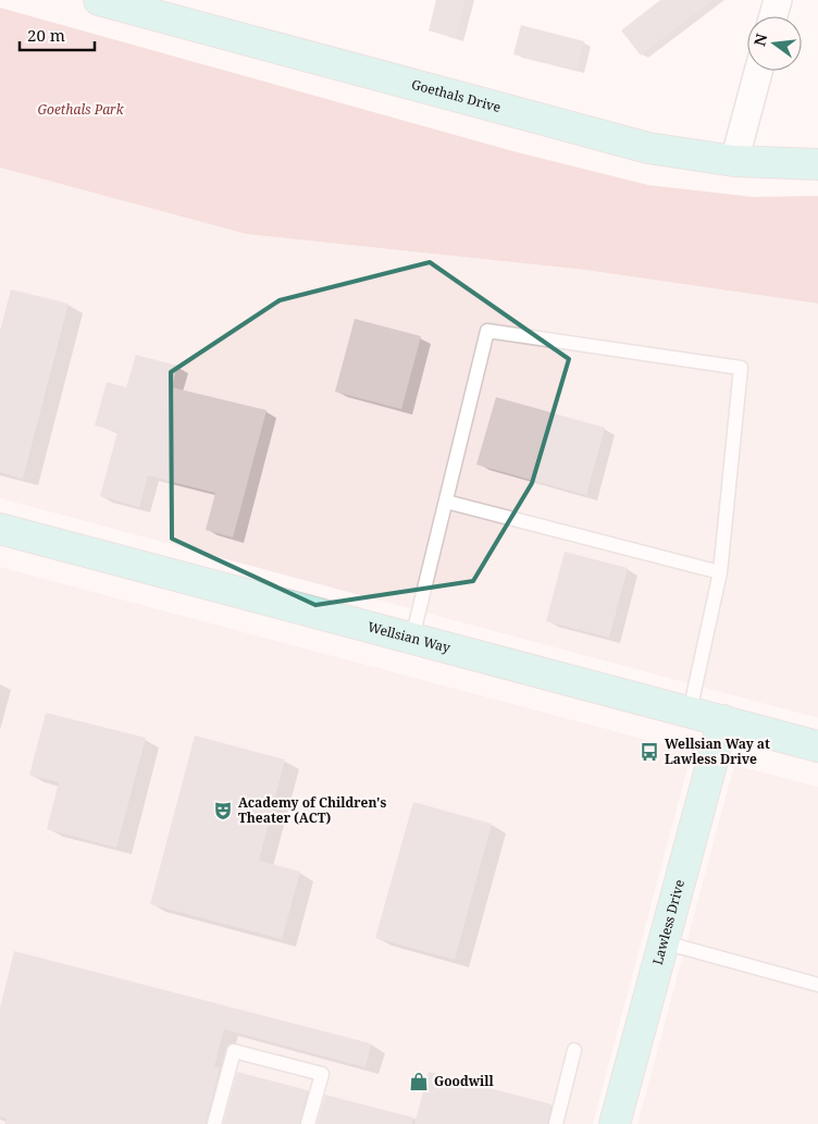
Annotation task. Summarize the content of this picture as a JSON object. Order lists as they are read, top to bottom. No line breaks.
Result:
{"streets":{"street":["Goethals Drive","Wellsian Way","Lawless Drive"]},"crossings":[["Wellsian Way","Lawless Drive"]],"parks":["Goethals Park"],"places":{"bus stop":["Wellsian Way at Lawless Drive"],"theatre":["Academy of Children's Theater (ACT)"],"shop":["Goodwill"]},"scale_bar":"20 m","north":"left"}
